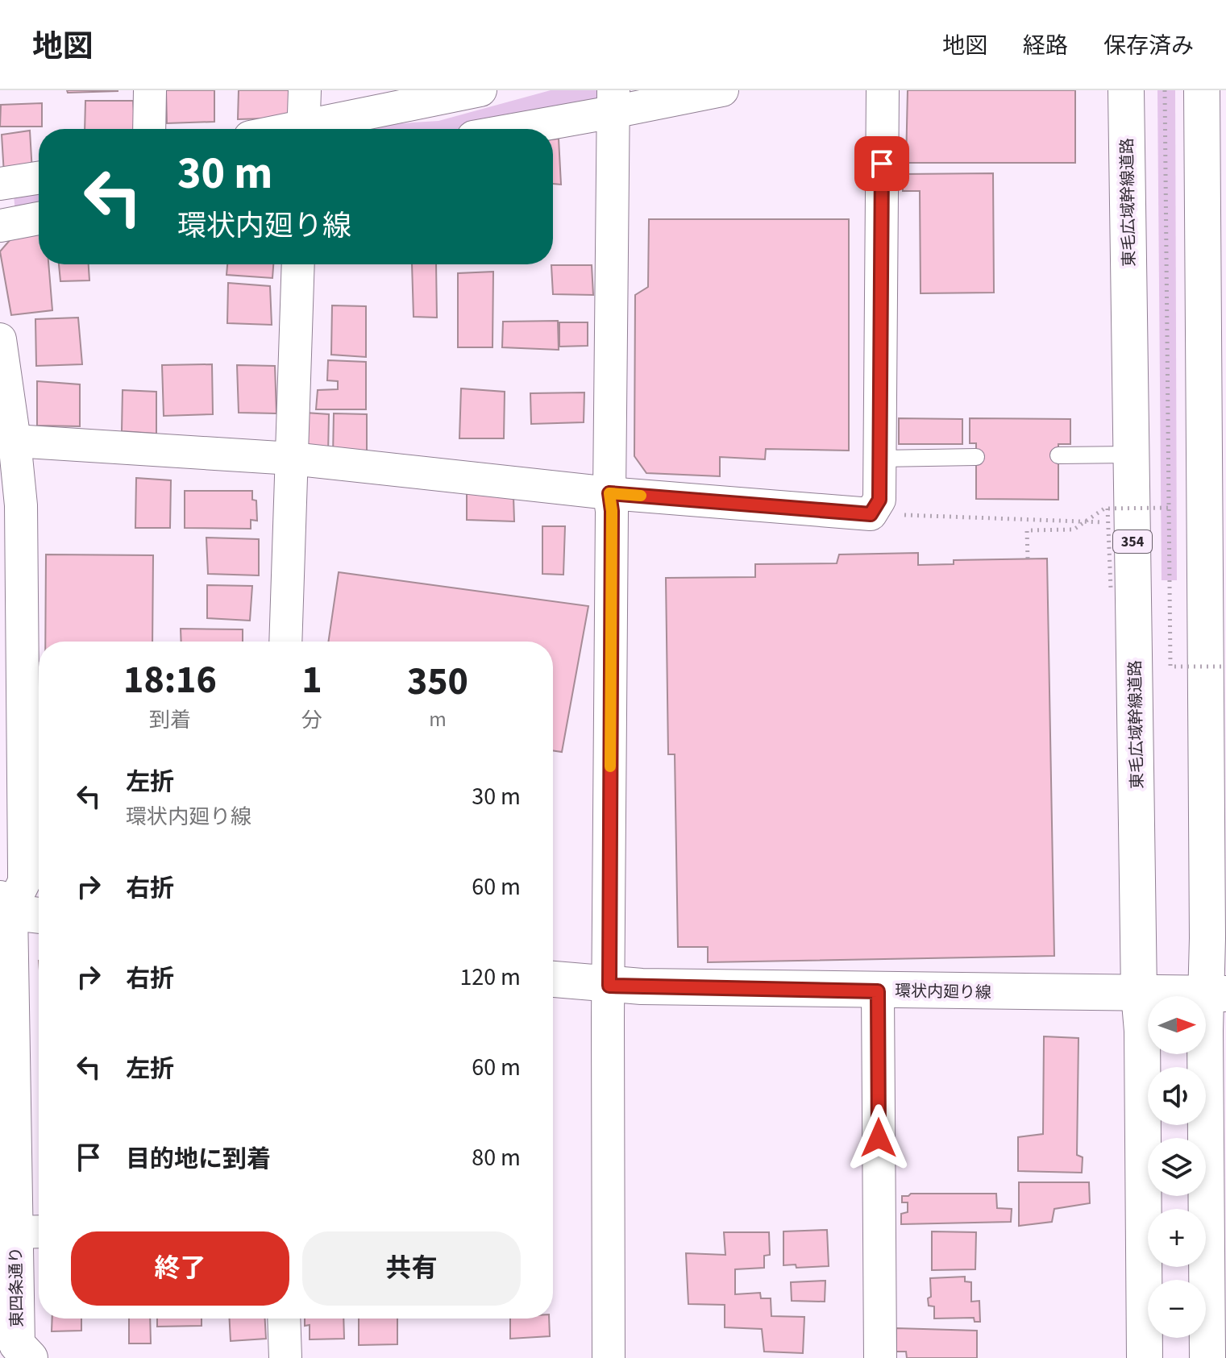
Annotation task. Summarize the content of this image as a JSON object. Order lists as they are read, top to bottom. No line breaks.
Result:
{"streets":{"main road":["東毛広域幹線道路","354","環状内廻り線","東四条通り"]},"crossings":[["東毛広域幹線道路","環状内廻り線"]],"north":"right","page":{"header":"地図","nav":["地図","経路","保存済み"],"turn":["30 m","環状内廻り線"],"eta":["18:16","到着","1","分","350","m"],"list":[{"name":"左折","note":"環状内廻り線","value":"30 m"},{"name":"右折","value":"60 m"},{"name":"右折","value":"120 m"},{"name":"左折","value":"60 m"},{"name":"目的地に到着","value":"80 m"}],"map_buttons":["+","−"],"buttons":["終了","共有"]}}
